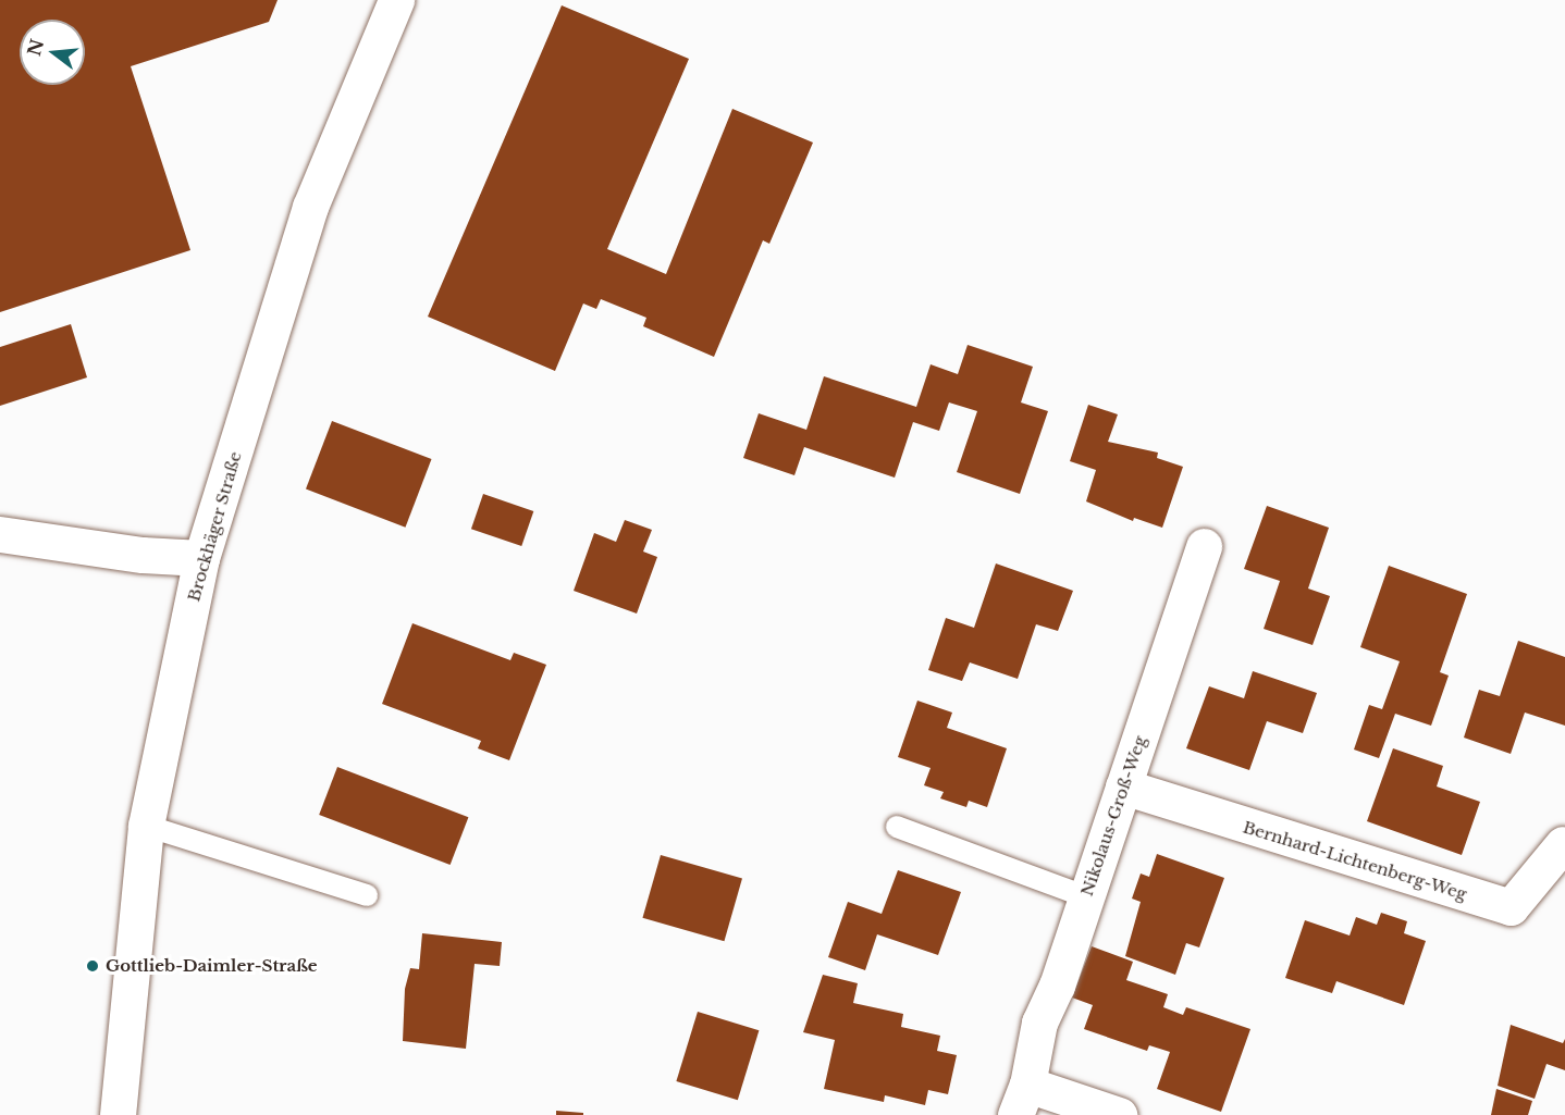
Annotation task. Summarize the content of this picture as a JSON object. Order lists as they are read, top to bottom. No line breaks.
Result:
{"streets":{"street":["Brockhäger Straße","Nikolaus-Groß-Weg","Bernhard-Lichtenberg-Weg"]},"crossings":[["Nikolaus-Groß-Weg","Bernhard-Lichtenberg-Weg"]],"places":["Gottlieb-Daimler-Straße"],"north":"left"}
